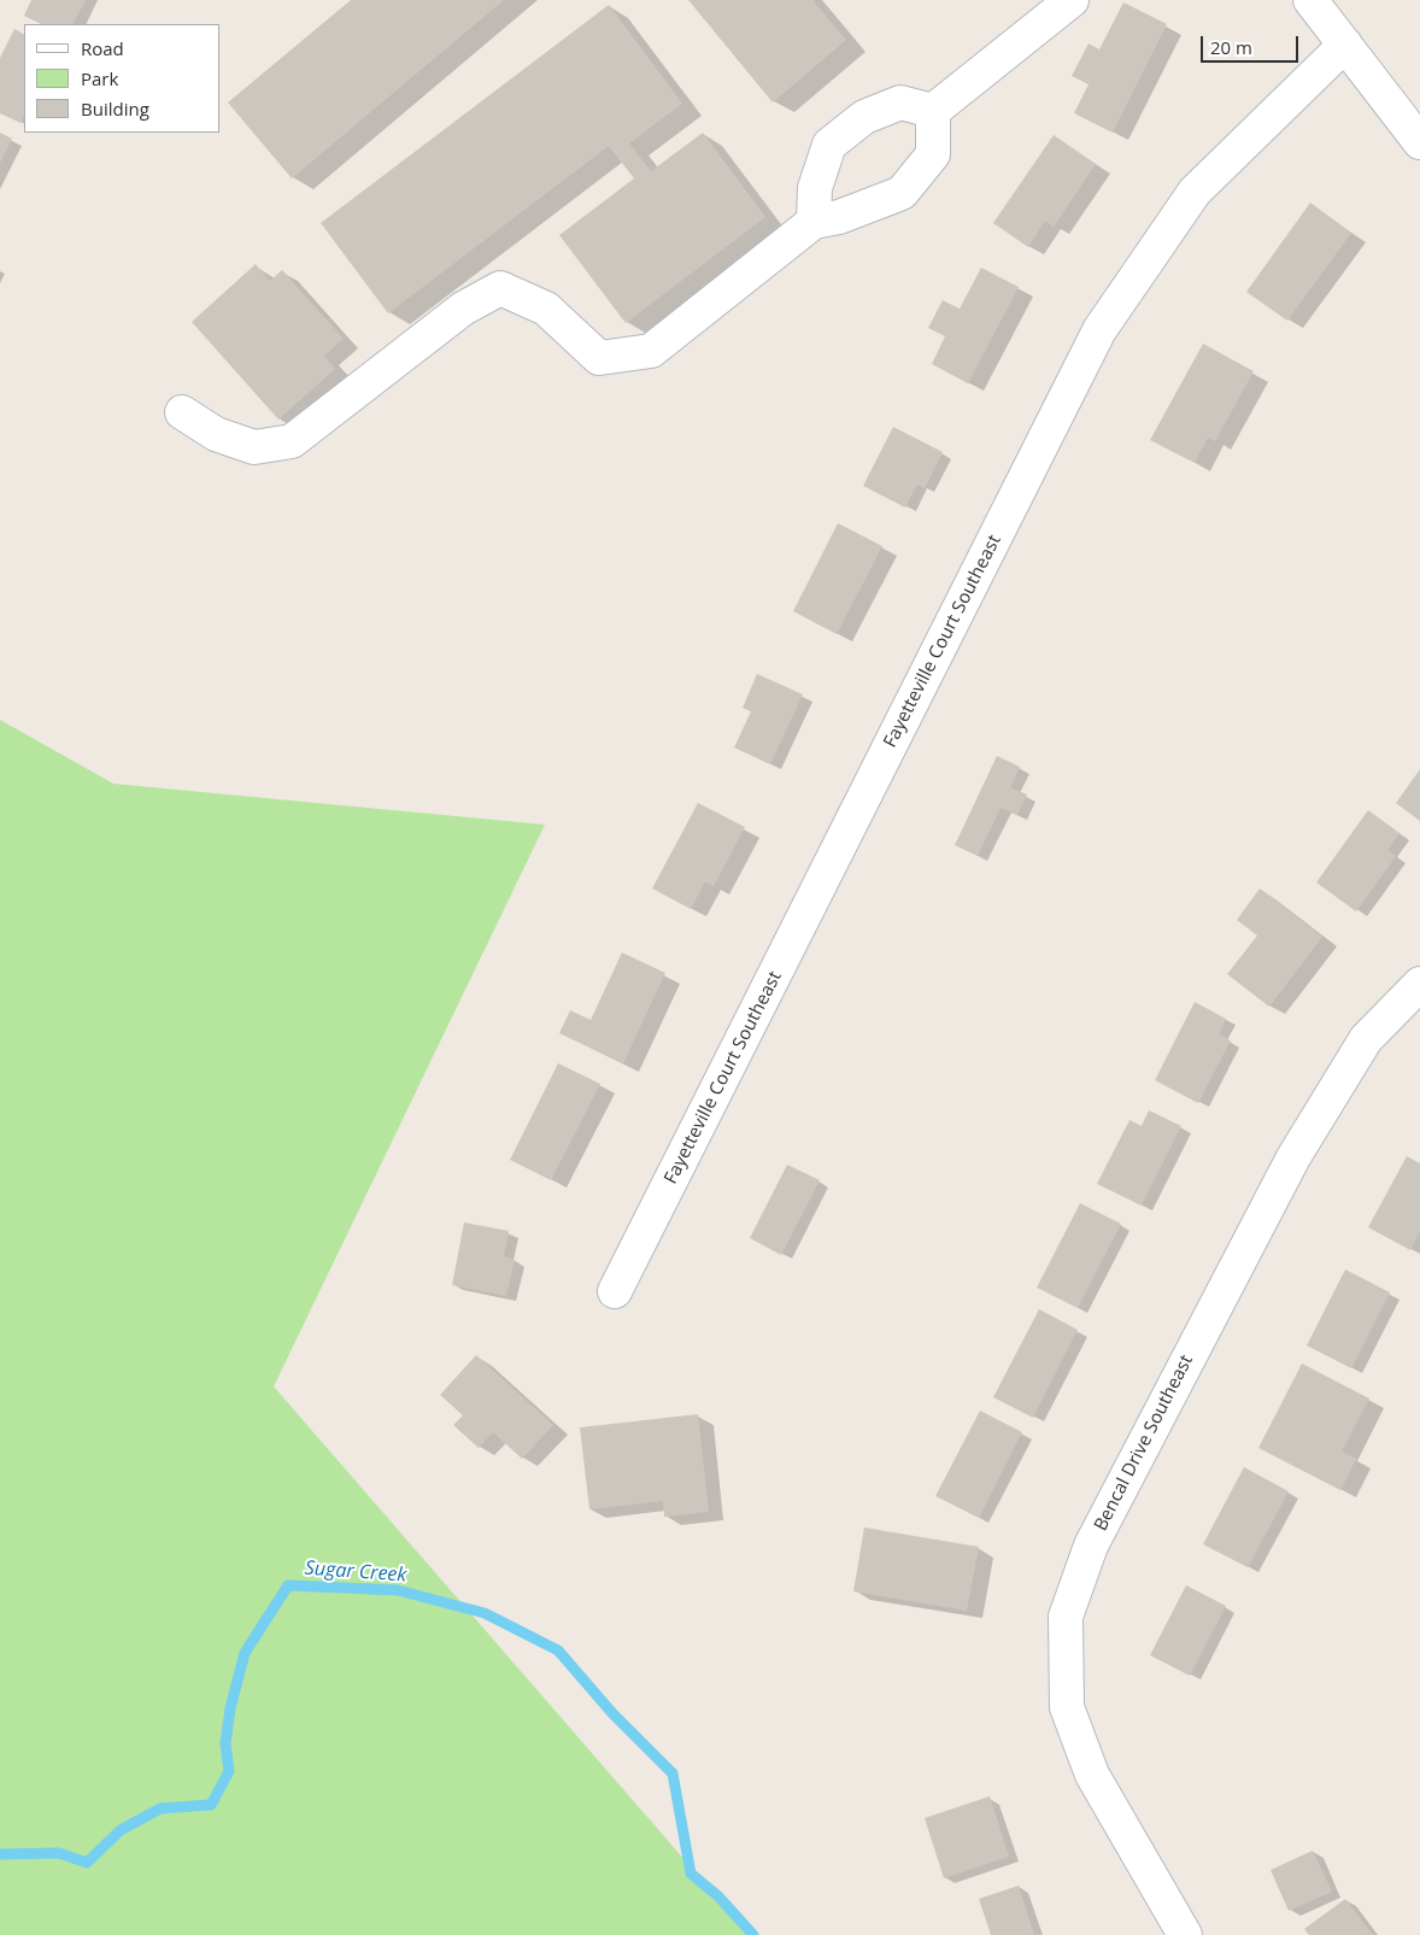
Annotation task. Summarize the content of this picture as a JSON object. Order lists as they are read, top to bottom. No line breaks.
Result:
{"streets":{"street":["Fayetteville Court Southeast","Bencal Drive Southeast"]},"water":["Sugar Creek"],"legend":["Road","Park","Building"],"scale_bar":"20 m"}
